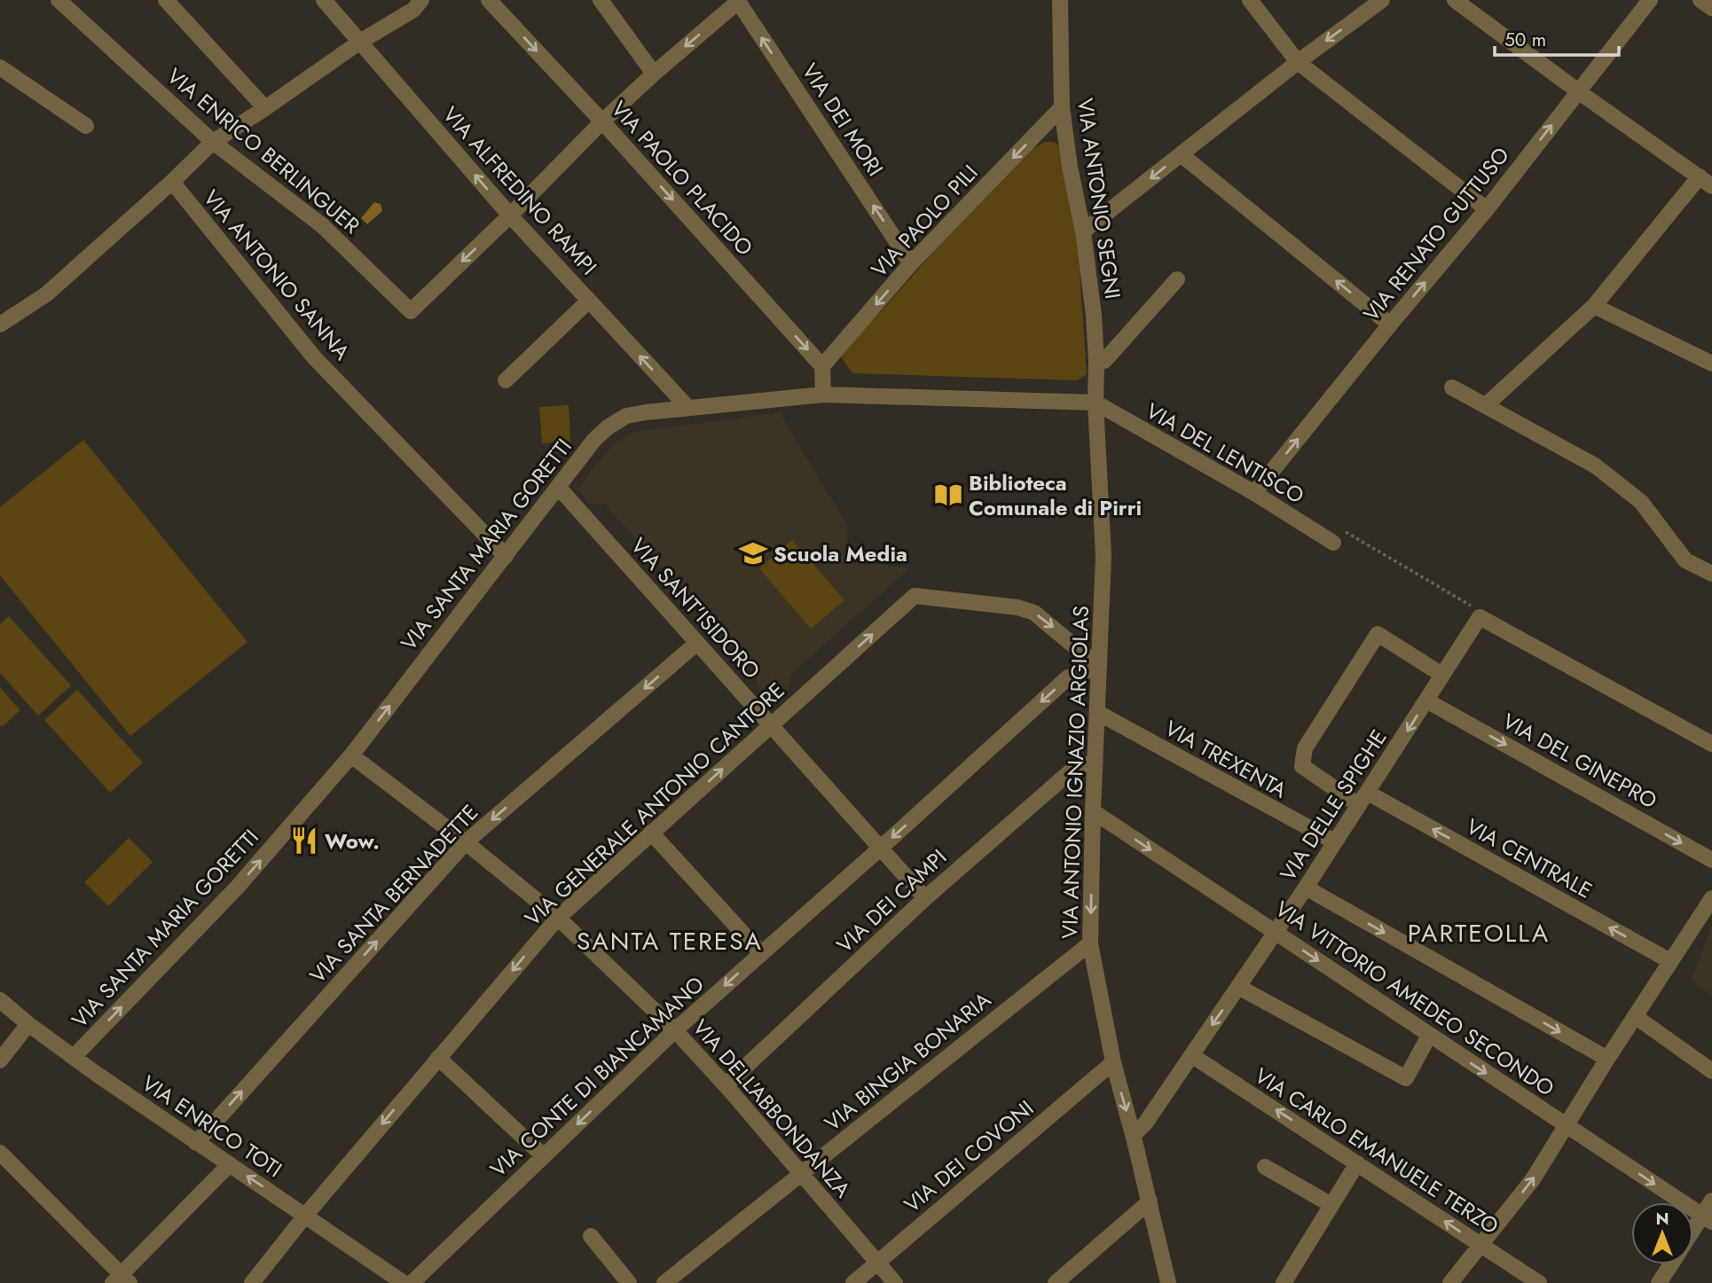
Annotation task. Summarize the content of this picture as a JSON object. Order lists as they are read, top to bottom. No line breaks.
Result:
{"streets":{"street":["VIA DEI MORI","VIA ENRICO BERLINGUER","VIA PAOLO PLACIDO","VIA ALFREDINO RAMPI","VIA ANTONIO SEGNI","VIA PAOLO PILI","VIA RENATO GUTTUSO","VIA ANTONIO SANNA","VIA DEL LENTISCO","VIA SANTA MARIA GORETTI","VIA SANT'ISIDORO","VIA TREXENTA","VIA DEL GINEPRO","VIA ANTONIO IGNAZIO ARGIOLAS","VIA GENERALE ANTONIO CANTORE","VIA DELLE SPIGHE","VIA CENTRALE","VIA SANTA BERNADETTE","VIA DEI CAMPI","VIA VITTORIO AMEDEO SECONDO","VIA BINGIA BONARIA","VIA CONTE DI BIANCAMANO","VIA DELL'ABBONDANZA","VIA ENRICO TOTI","VIA CARLO EMANUELE TERZO","VIA DEI COVONI"]},"crossings":[["VIA DEI MORI","VIA PAOLO PILI"],["VIA ENRICO BERLINGUER","VIA ALFREDINO RAMPI"],["VIA PAOLO PLACIDO","VIA PAOLO PILI"],["VIA ALFREDINO RAMPI","VIA SANTA MARIA GORETTI"],["VIA ANTONIO SEGNI","VIA PAOLO PILI"],["VIA ANTONIO SEGNI","VIA DEL LENTISCO"],["VIA ANTONIO SEGNI","VIA SANTA MARIA GORETTI"],["VIA ANTONIO SEGNI","VIA ANTONIO IGNAZIO ARGIOLAS"],["VIA RENATO GUTTUSO","VIA DEL LENTISCO"],["VIA ANTONIO SANNA","VIA SANTA MARIA GORETTI"],["VIA DEL LENTISCO","VIA SANTA MARIA GORETTI"],["VIA DEL LENTISCO","VIA ANTONIO IGNAZIO ARGIOLAS"],["VIA SANTA MARIA GORETTI","VIA SANT'ISIDORO"],["VIA SANTA MARIA GORETTI","VIA ANTONIO IGNAZIO ARGIOLAS"],["VIA SANTA MARIA GORETTI","VIA DELL'ABBONDANZA"],["VIA SANTA MARIA GORETTI","VIA ENRICO TOTI"],["VIA SANT'ISIDORO","VIA GENERALE ANTONIO CANTORE"],["VIA SANT'ISIDORO","VIA SANTA BERNADETTE"],["VIA SANT'ISIDORO","VIA DEI CAMPI"],["VIA SANT'ISIDORO","VIA CONTE DI BIANCAMANO"],["VIA TREXENTA","VIA ANTONIO IGNAZIO ARGIOLAS"],["VIA TREXENTA","VIA DELLE SPIGHE"],["VIA DEL GINEPRO","VIA DELLE SPIGHE"],["VIA ANTONIO IGNAZIO ARGIOLAS","VIA GENERALE ANTONIO CANTORE"],["VIA ANTONIO IGNAZIO ARGIOLAS","VIA DELLE SPIGHE"],["VIA ANTONIO IGNAZIO ARGIOLAS","VIA DEI CAMPI"],["VIA ANTONIO IGNAZIO ARGIOLAS","VIA VITTORIO AMEDEO SECONDO"],["VIA ANTONIO IGNAZIO ARGIOLAS","VIA BINGIA BONARIA"],["VIA ANTONIO IGNAZIO ARGIOLAS","VIA CONTE DI BIANCAMANO"],["VIA ANTONIO IGNAZIO ARGIOLAS","VIA DEI COVONI"],["VIA GENERALE ANTONIO CANTORE","VIA CONTE DI BIANCAMANO"],["VIA GENERALE ANTONIO CANTORE","VIA DELL'ABBONDANZA"],["VIA GENERALE ANTONIO CANTORE","VIA ENRICO TOTI"],["VIA DELLE SPIGHE","VIA CENTRALE"],["VIA DELLE SPIGHE","VIA VITTORIO AMEDEO SECONDO"],["VIA DELLE SPIGHE","VIA CARLO EMANUELE TERZO"],["VIA SANTA BERNADETTE","VIA DELL'ABBONDANZA"],["VIA SANTA BERNADETTE","VIA ENRICO TOTI"],["VIA DEI CAMPI","VIA DELL'ABBONDANZA"],["VIA BINGIA BONARIA","VIA DELL'ABBONDANZA"],["VIA CONTE DI BIANCAMANO","VIA DELL'ABBONDANZA"],["VIA DELL'ABBONDANZA","VIA DEI COVONI"]],"one_way":["VIA DEI MORI","VIA PAOLO PLACIDO","VIA ALFREDINO RAMPI","VIA PAOLO PILI","VIA RENATO GUTTUSO","VIA SANTA MARIA GORETTI","VIA CONTE DI BIANCAMANO","VIA CARLO EMANUELE TERZO"],"districts":["PARTEOLLA","SANTA TERESA"],"places":{"library":["Biblioteca Comunale di Pirri"],"school or university":["Scuola Media"],"restaurant":["Wow."]},"scale_bar":"50 m","north":"top"}
